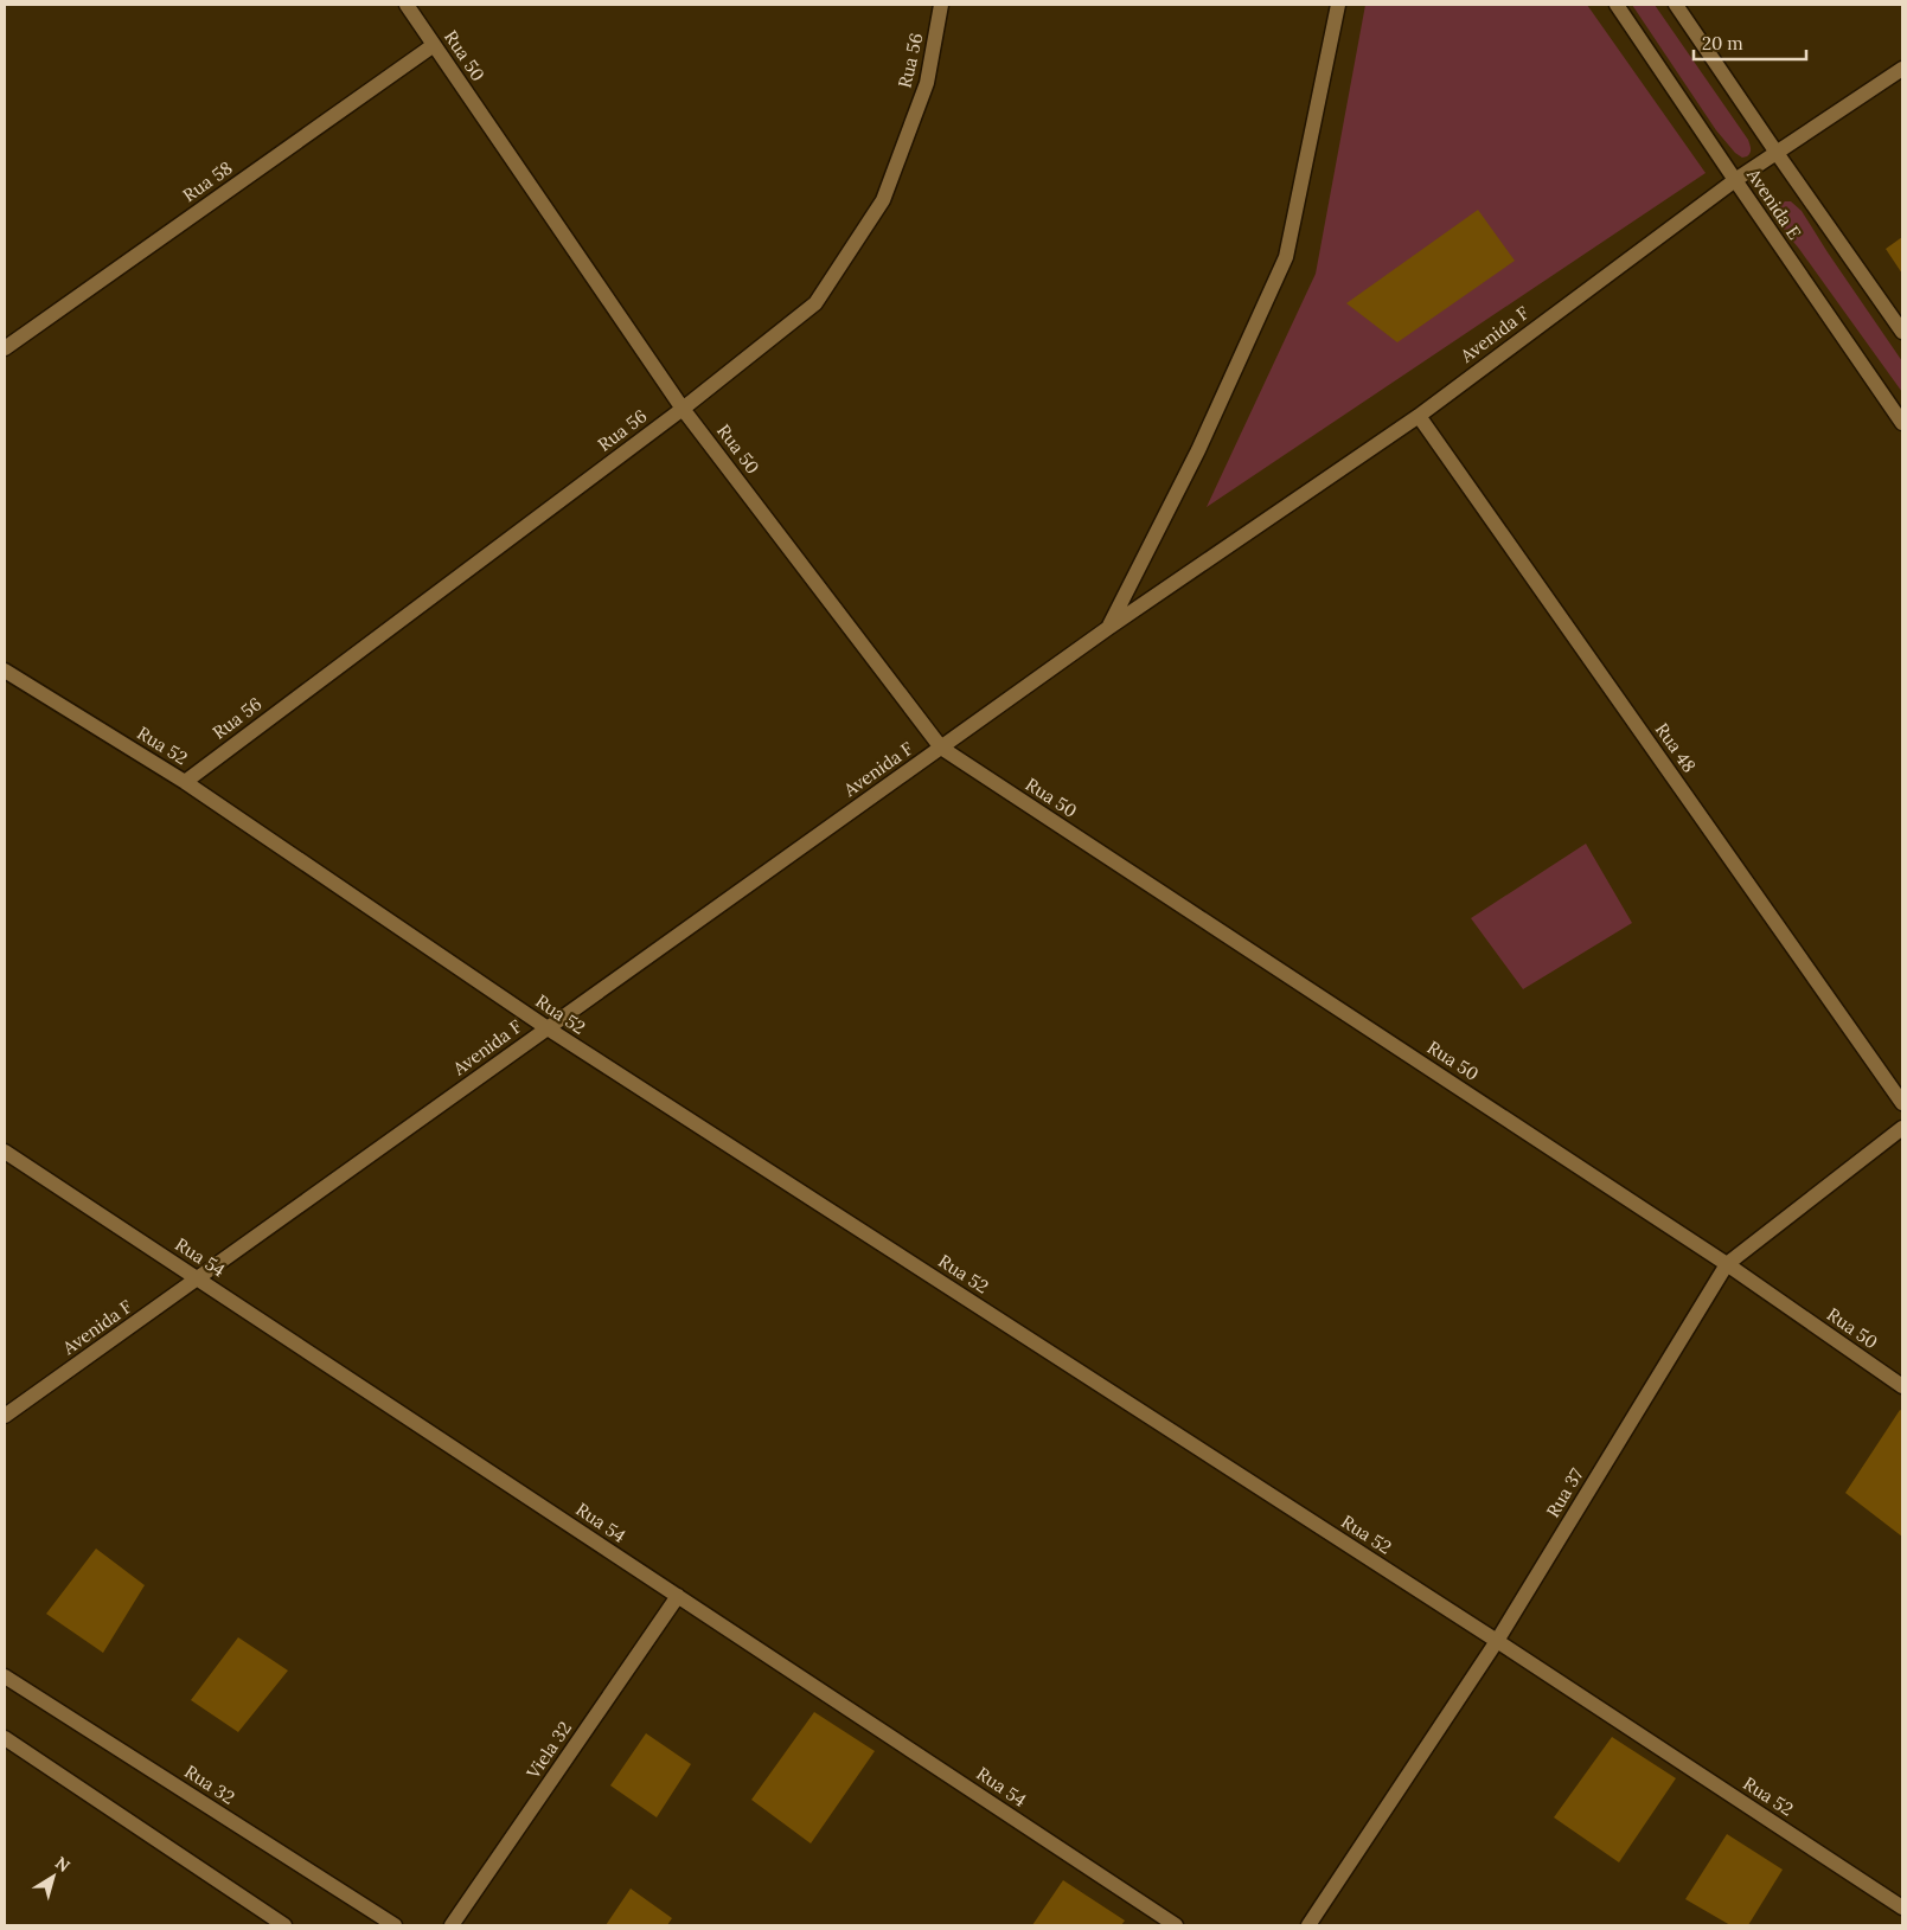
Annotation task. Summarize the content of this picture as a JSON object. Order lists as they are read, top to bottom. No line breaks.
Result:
{"streets":{"street":["Rua 50","Rua 56","Rua 58","Avenida E","Avenida F","Rua 52","Rua 48","Rua 54","Rua 37","Viela 32","Rua 32"]},"crossings":[["Rua 50","Rua 56"],["Rua 50","Rua 58"],["Rua 50","Avenida F"],["Rua 50","Rua 37"],["Rua 56","Rua 52"],["Avenida E","Avenida F"],["Avenida F","Rua 52"],["Avenida F","Rua 48"],["Avenida F","Rua 54"],["Rua 52","Rua 37"],["Rua 54","Viela 32"]],"scale_bar":"20 m","north":"top right"}
